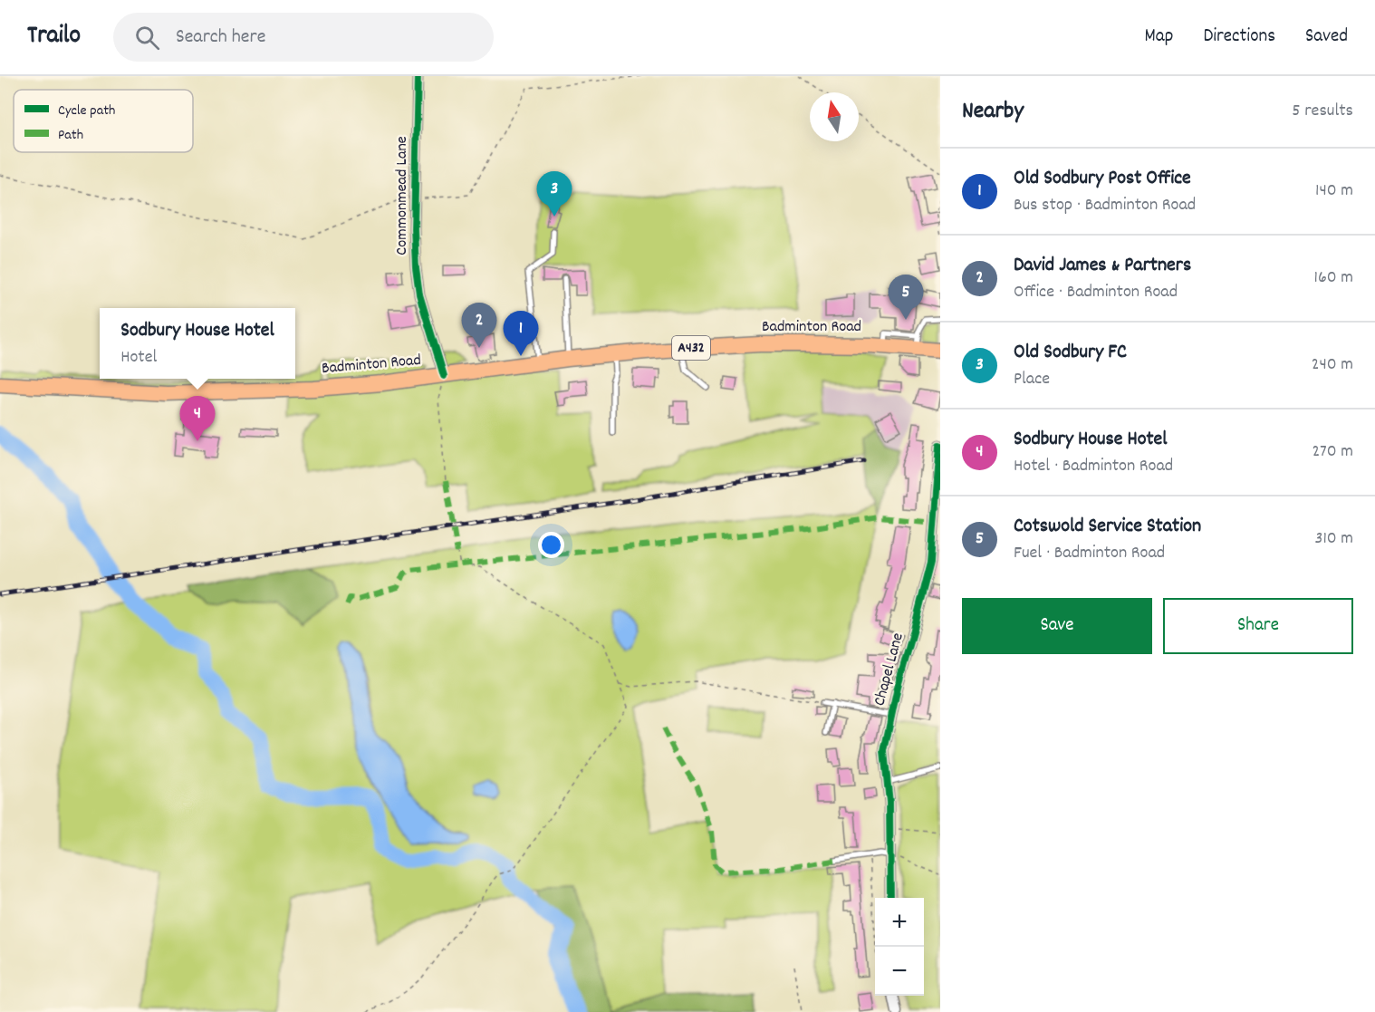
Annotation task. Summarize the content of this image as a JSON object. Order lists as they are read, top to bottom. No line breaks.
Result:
{"streets":{"main road":["Badminton Road","A432"],"street":["Commonmead Lane","Chapel Lane"]},"crossings":[["Commonmead Lane","Badminton Road"]],"legend":["Cycle path","Path"],"north":"top","page":{"header":"Trailo","search":"Search here","nav":["Map","Directions","Saved"],"heading":["Nearby","5 results"],"list":[{"mark":"1","name":"Old Sodbury Post Office","note":"Bus stop · Badminton Road","value":"140 m"},{"mark":"2","name":"David James & Partners","note":"Office · Badminton Road","value":"160 m"},{"mark":"3","name":"Old Sodbury FC","note":"Place","value":"240 m"},{"mark":"4","name":"Sodbury House Hotel","note":"Hotel · Badminton Road","value":"270 m"},{"mark":"5","name":"Cotswold Service Station","note":"Fuel · Badminton Road","value":"310 m"}],"pins":["3","5","2","1","4"],"popup":["Sodbury House Hotel","Hotel"],"buttons":["Save","Share"],"map_buttons":["+","−"]}}
